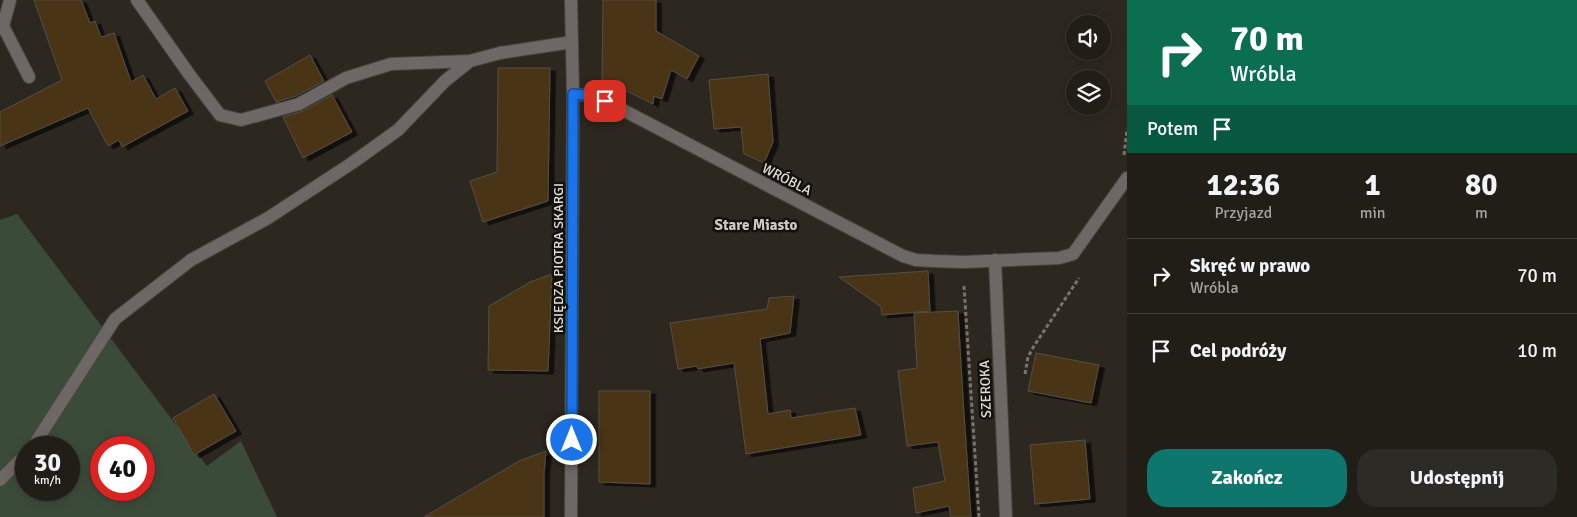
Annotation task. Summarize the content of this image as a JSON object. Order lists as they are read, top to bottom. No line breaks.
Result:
{"streets":{"street":["WRÓBLA","KSIĘDZA PIOTRA SKARGI","SZEROKA"]},"crossings":[["WRÓBLA","KSIĘDZA PIOTRA SKARGI"],["WRÓBLA","SZEROKA"]],"districts":["Stare Miasto"],"page":{"turn":["70 m","Wróbla"],"then":"Potem","eta":["12:36","Przyjazd","1","min","80","m"],"list":[{"name":"Skręć w prawo","note":"Wróbla","value":"70 m"},{"name":"Cel podróży","value":"10 m"}],"speed":"30 km/h","limit":"40","buttons":["Zakończ","Udostępnij"]}}
